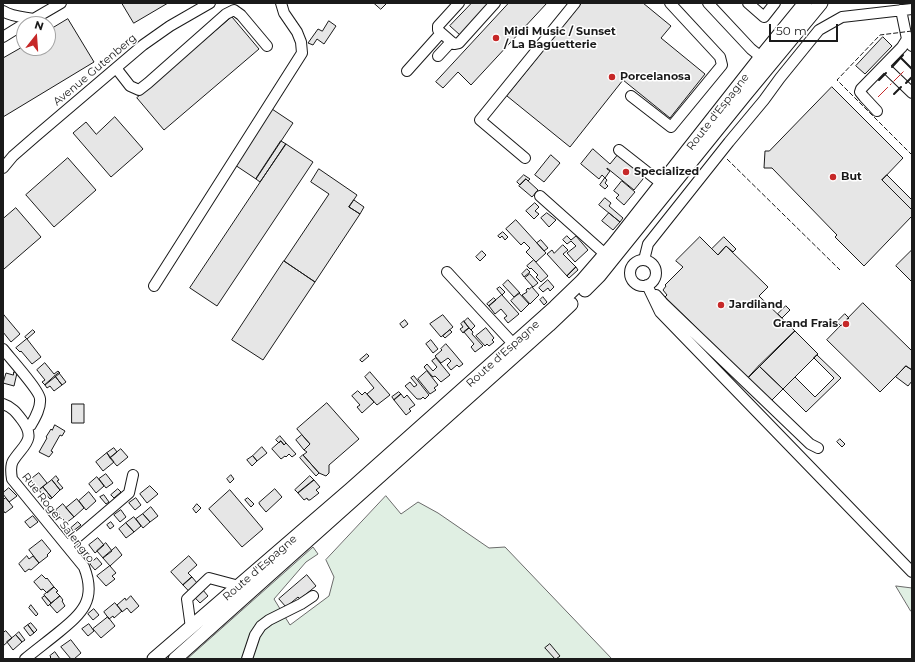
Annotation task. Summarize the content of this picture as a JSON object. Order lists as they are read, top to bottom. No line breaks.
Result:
{"streets":{"main road":["Route d'Espagne"],"street":["Avenue Gutenberg","Rue Roger Salengro"]},"places":["Midi Music / Sunset / La Baguetterie","Porcelanosa","Specialized","But","Jardiland","Grand Frais"],"scale_bar":"50 m","north":"top"}
